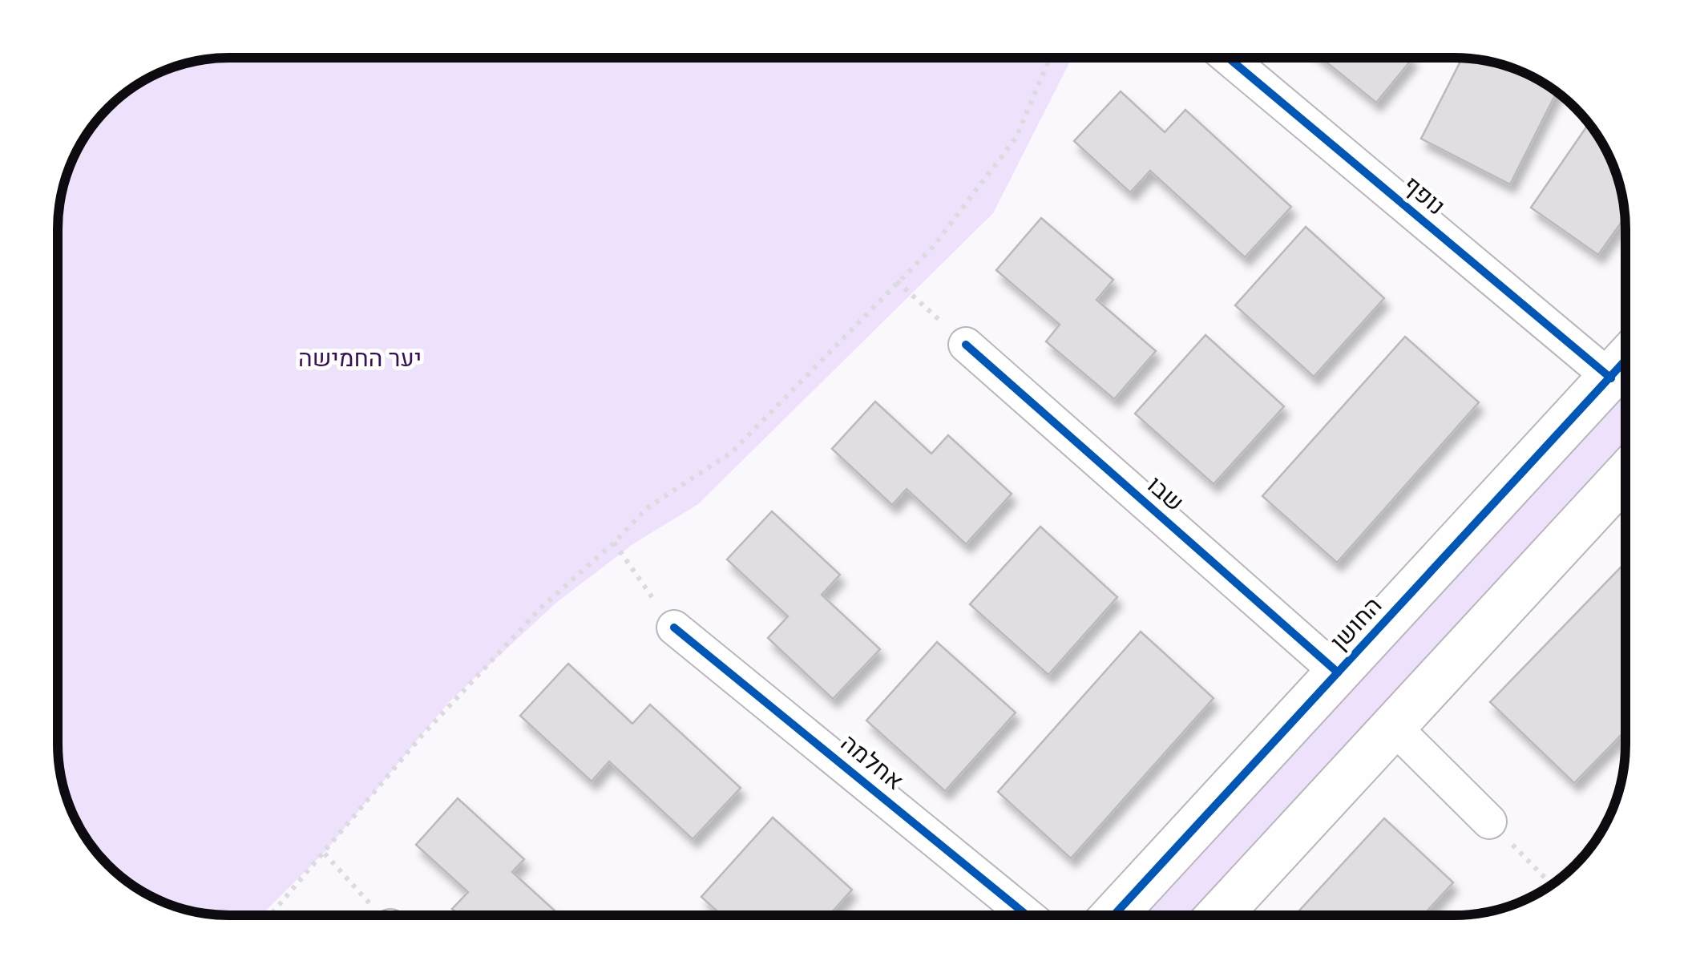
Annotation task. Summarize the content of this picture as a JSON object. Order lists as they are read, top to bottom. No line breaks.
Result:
{"streets":{"street":["נופף","שבו","החושן","אחלמה"]},"crossings":[["נופף","החושן"],["שבו","החושן"]],"parks":["יער החמישה"]}
